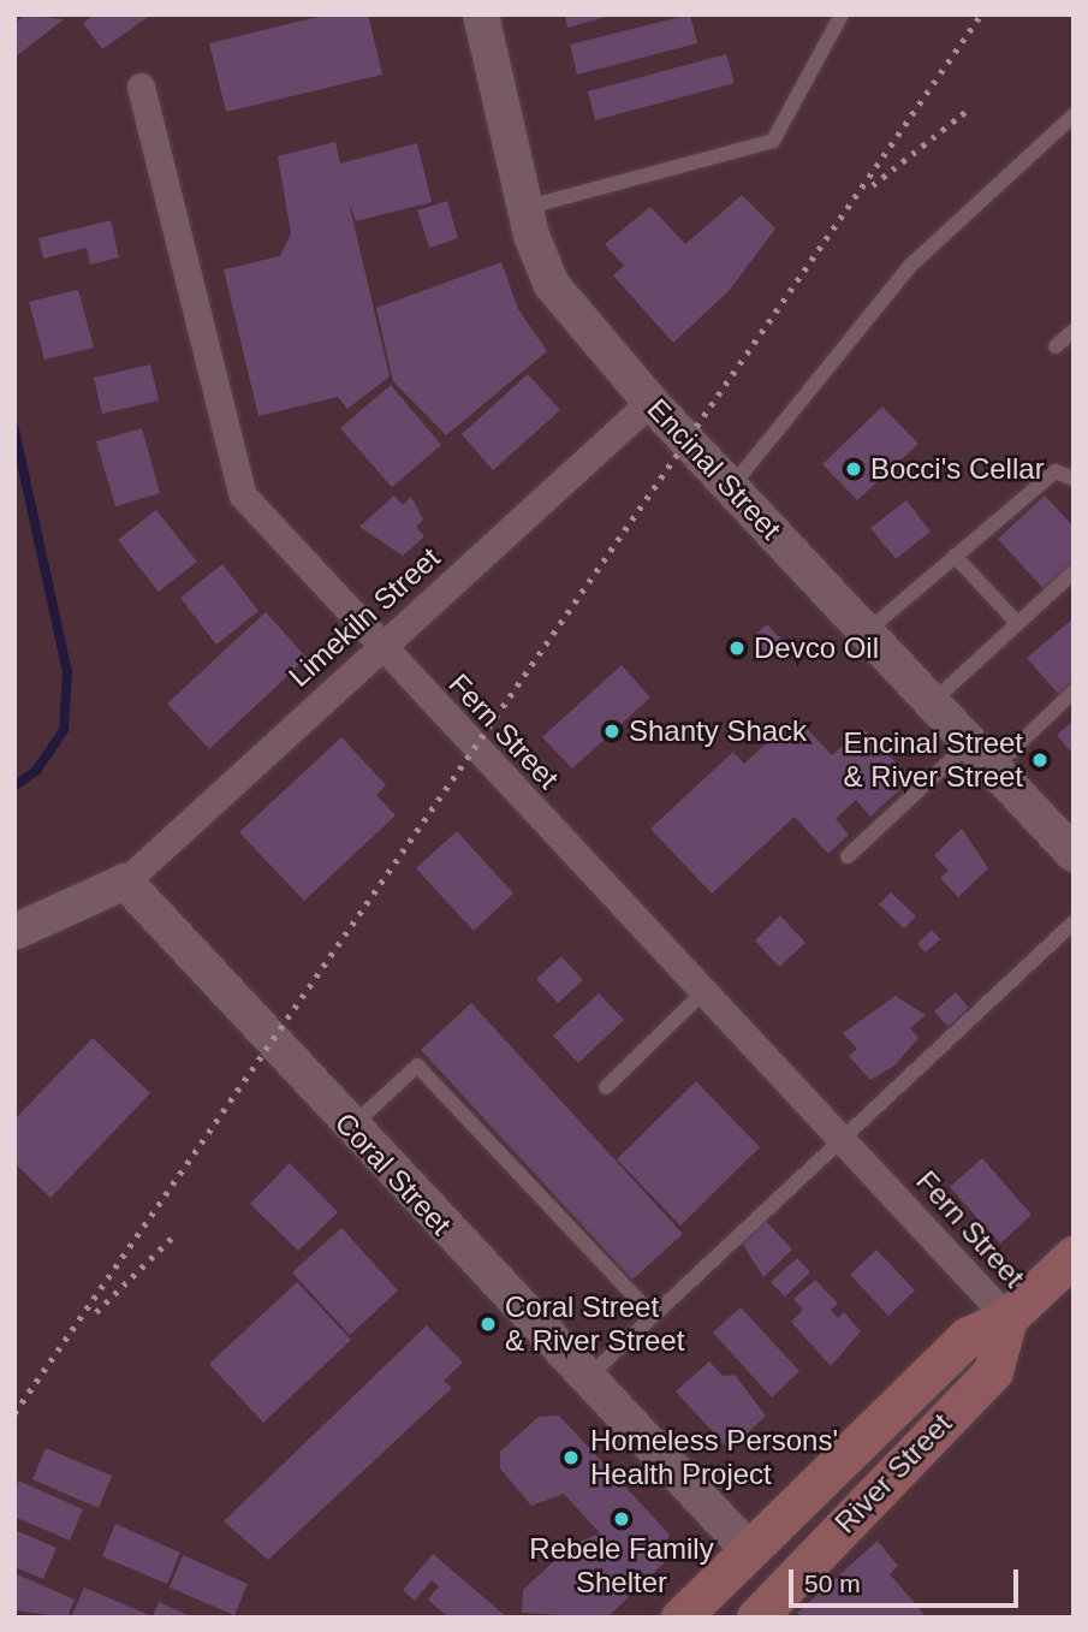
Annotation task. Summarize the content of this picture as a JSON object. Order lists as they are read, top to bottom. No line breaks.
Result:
{"streets":{"main road":["River Street"],"street":["Encinal Street","Limekiln Street","Fern Street","Coral Street"]},"crossings":[["Encinal Street","Limekiln Street"],["Limekiln Street","Fern Street"],["Limekiln Street","Coral Street"],["Fern Street","River Street"],["Coral Street","River Street"]],"places":["Bocci's Cellar","Devco Oil","Shanty Shack","Encinal Street & River Street","Coral Street & River Street","Homeless Persons' Health Project","Rebele Family Shelter"],"scale_bar":"50 m"}
